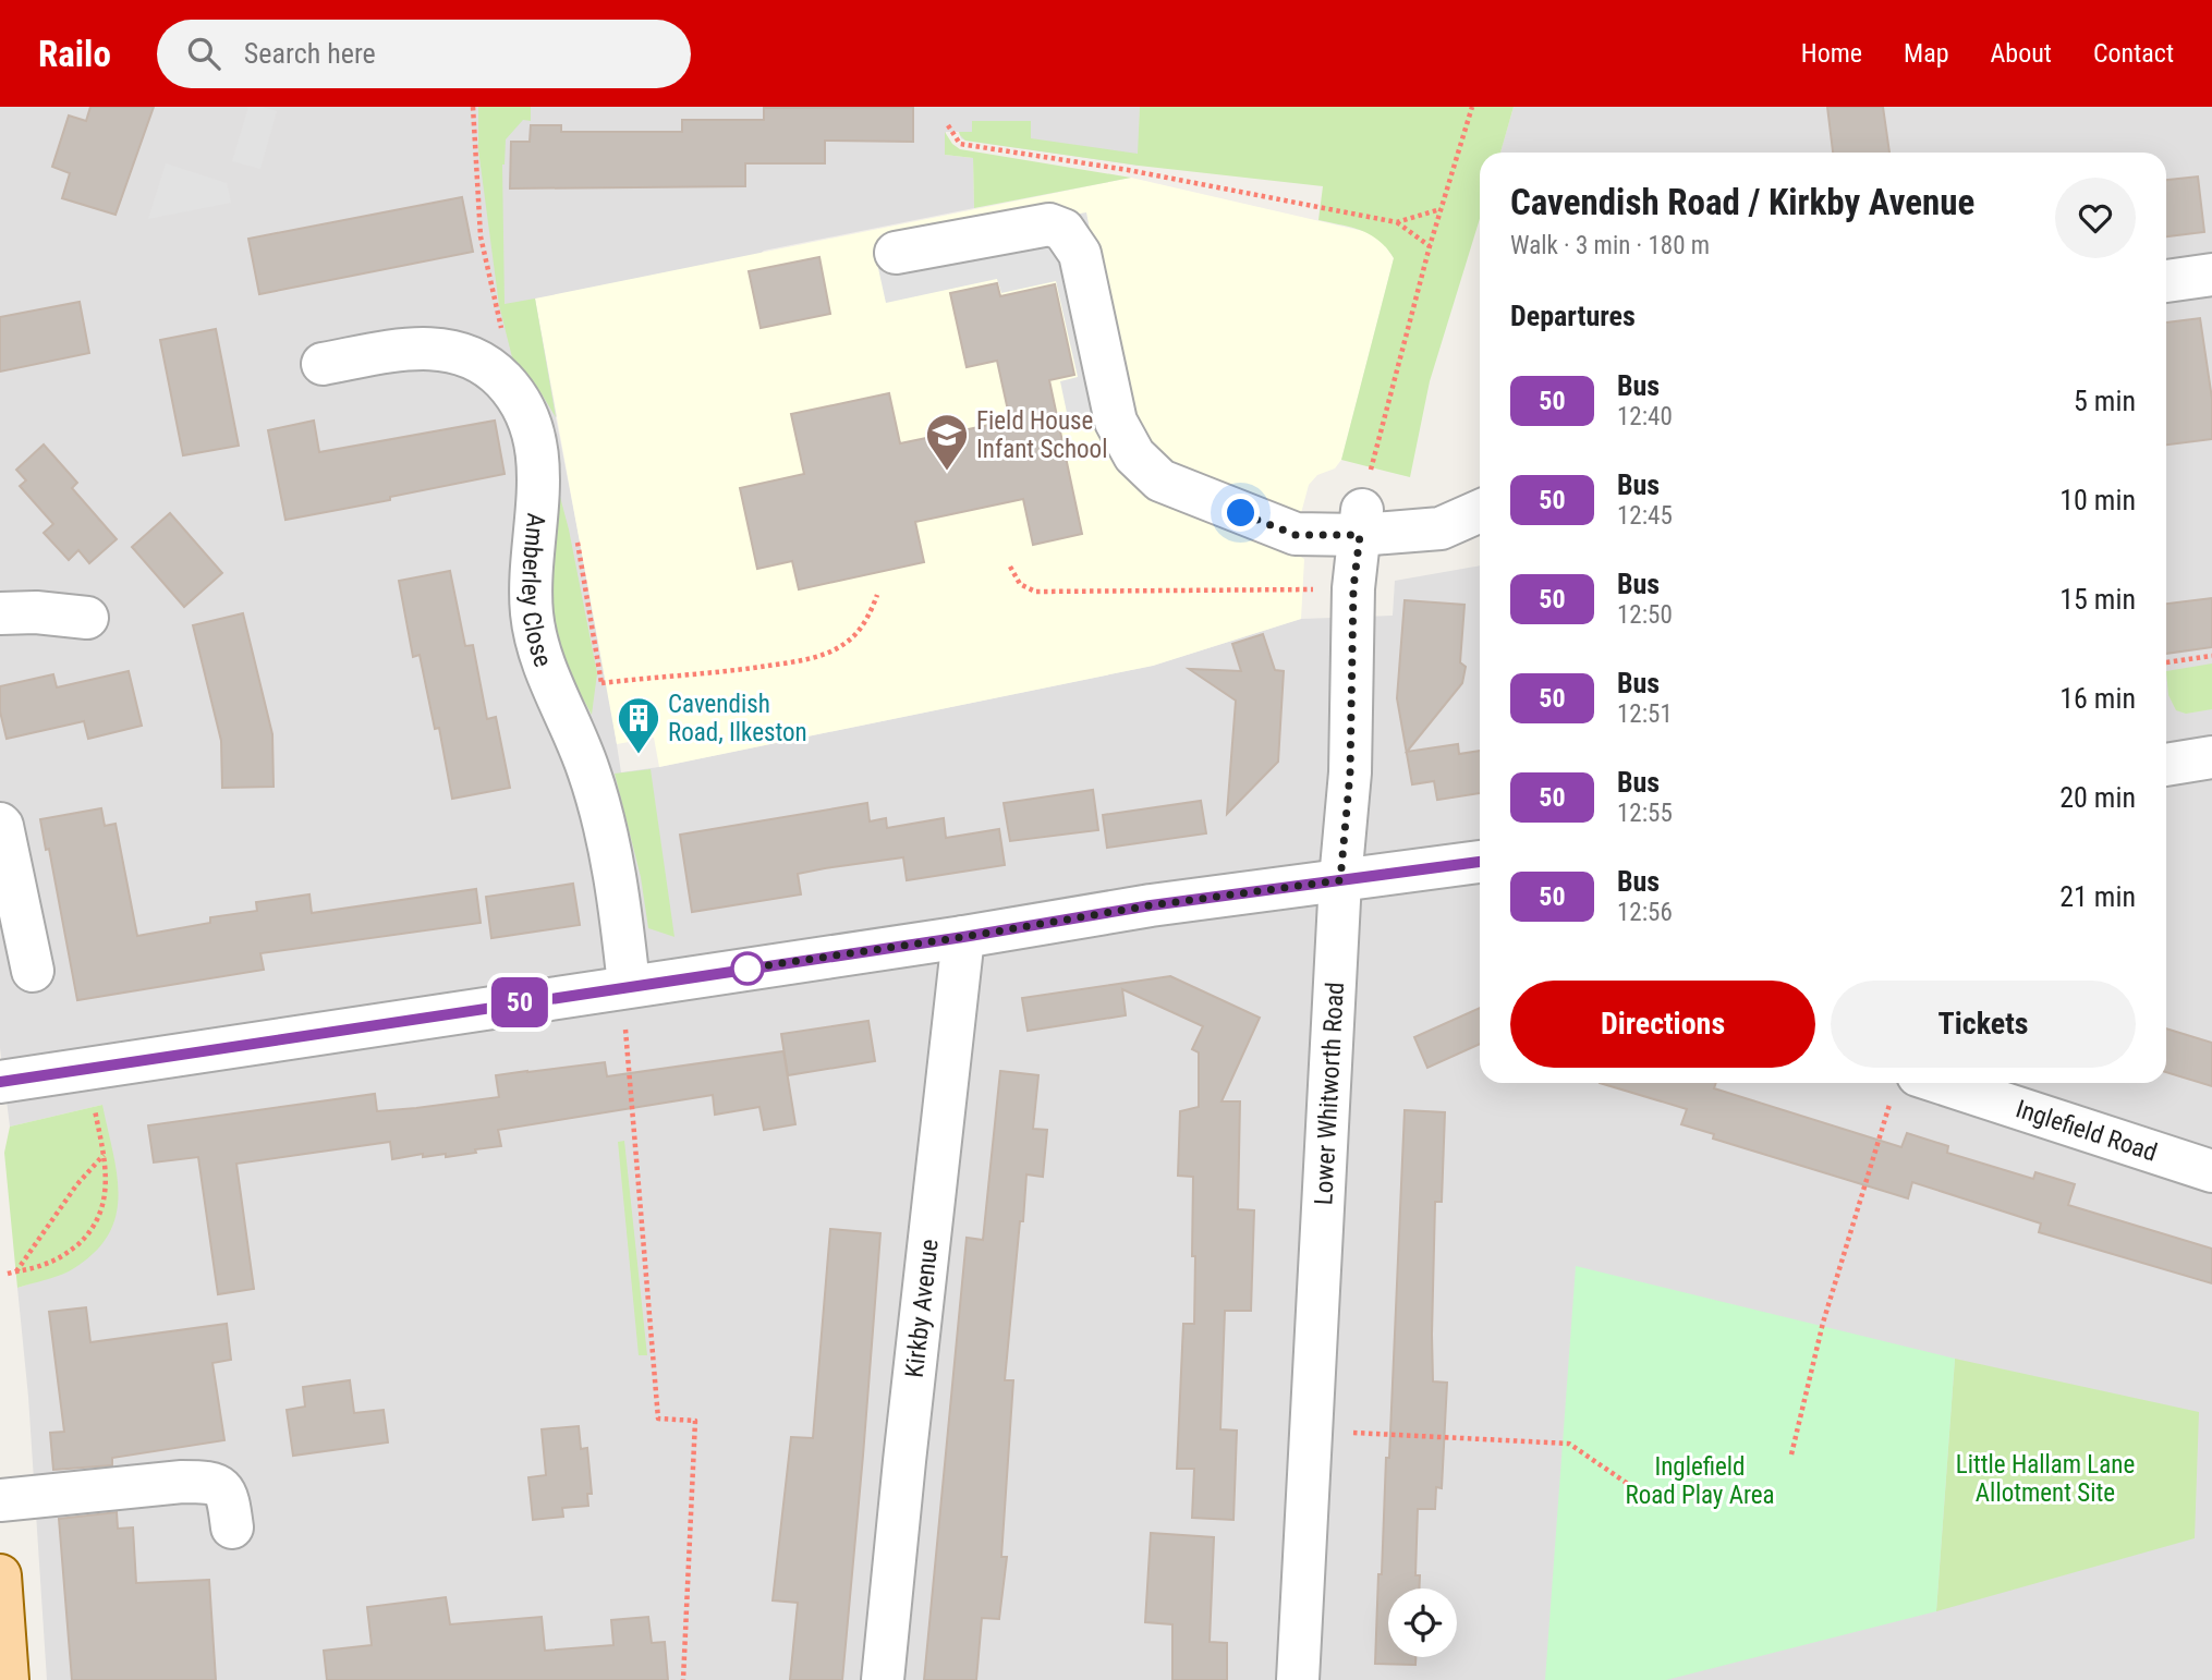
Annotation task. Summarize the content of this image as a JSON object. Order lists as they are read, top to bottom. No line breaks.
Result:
{"streets":{"street":["Amberley Close","Lower Whitworth Road","Inglefield Road","Kirkby Avenue"]},"parks":["Little Hallam Lane Allotment Site","Inglefield Road Play Area"],"places":{"school or university":["Field House Infant School"],"building":["Cavendish Road, Ilkeston"]},"lines":["bus line 50"],"page":{"header":"Railo","search":"Search here","nav":["Home","Map","About","Contact"],"on_map":"50","heading":[["Cavendish Road / Kirkby Avenue","Walk · 3 min · 180 m"],"Departures"],"list":[{"mark":"50","name":"Bus","note":"12:40","value":"5 min"},{"mark":"50","name":"Bus","note":"12:45","value":"10 min"},{"mark":"50","name":"Bus","note":"12:50","value":"15 min"},{"mark":"50","name":"Bus","note":"12:51","value":"16 min"},{"mark":"50","name":"Bus","note":"12:55","value":"20 min"},{"mark":"50","name":"Bus","note":"12:56","value":"21 min"}],"buttons":["Directions","Tickets"]}}
